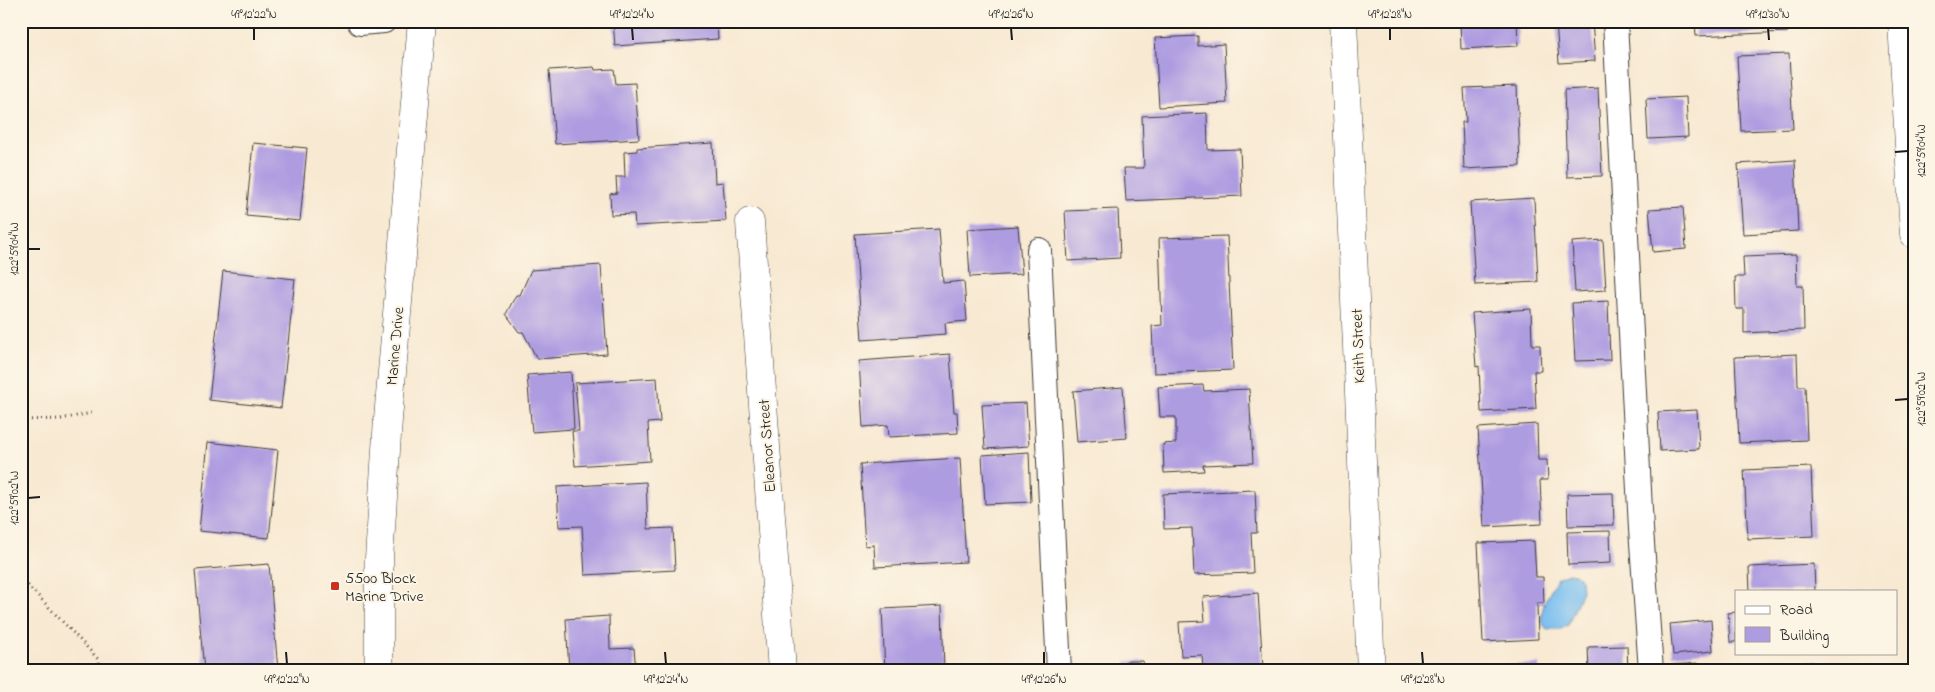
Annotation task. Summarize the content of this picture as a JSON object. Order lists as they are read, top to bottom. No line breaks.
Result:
{"streets":{"street":["Marine Drive","Keith Street","Eleanor Street"]},"places":{"transit":["5500 Block Marine Drive"]},"legend":["Road","Building"],"coordinates":["49°12'22\"N","49°12'24\"N","49°12'26\"N","49°12'28\"N","49°12'30\"N","122°59'04\"W","122°59'02\"W"]}
